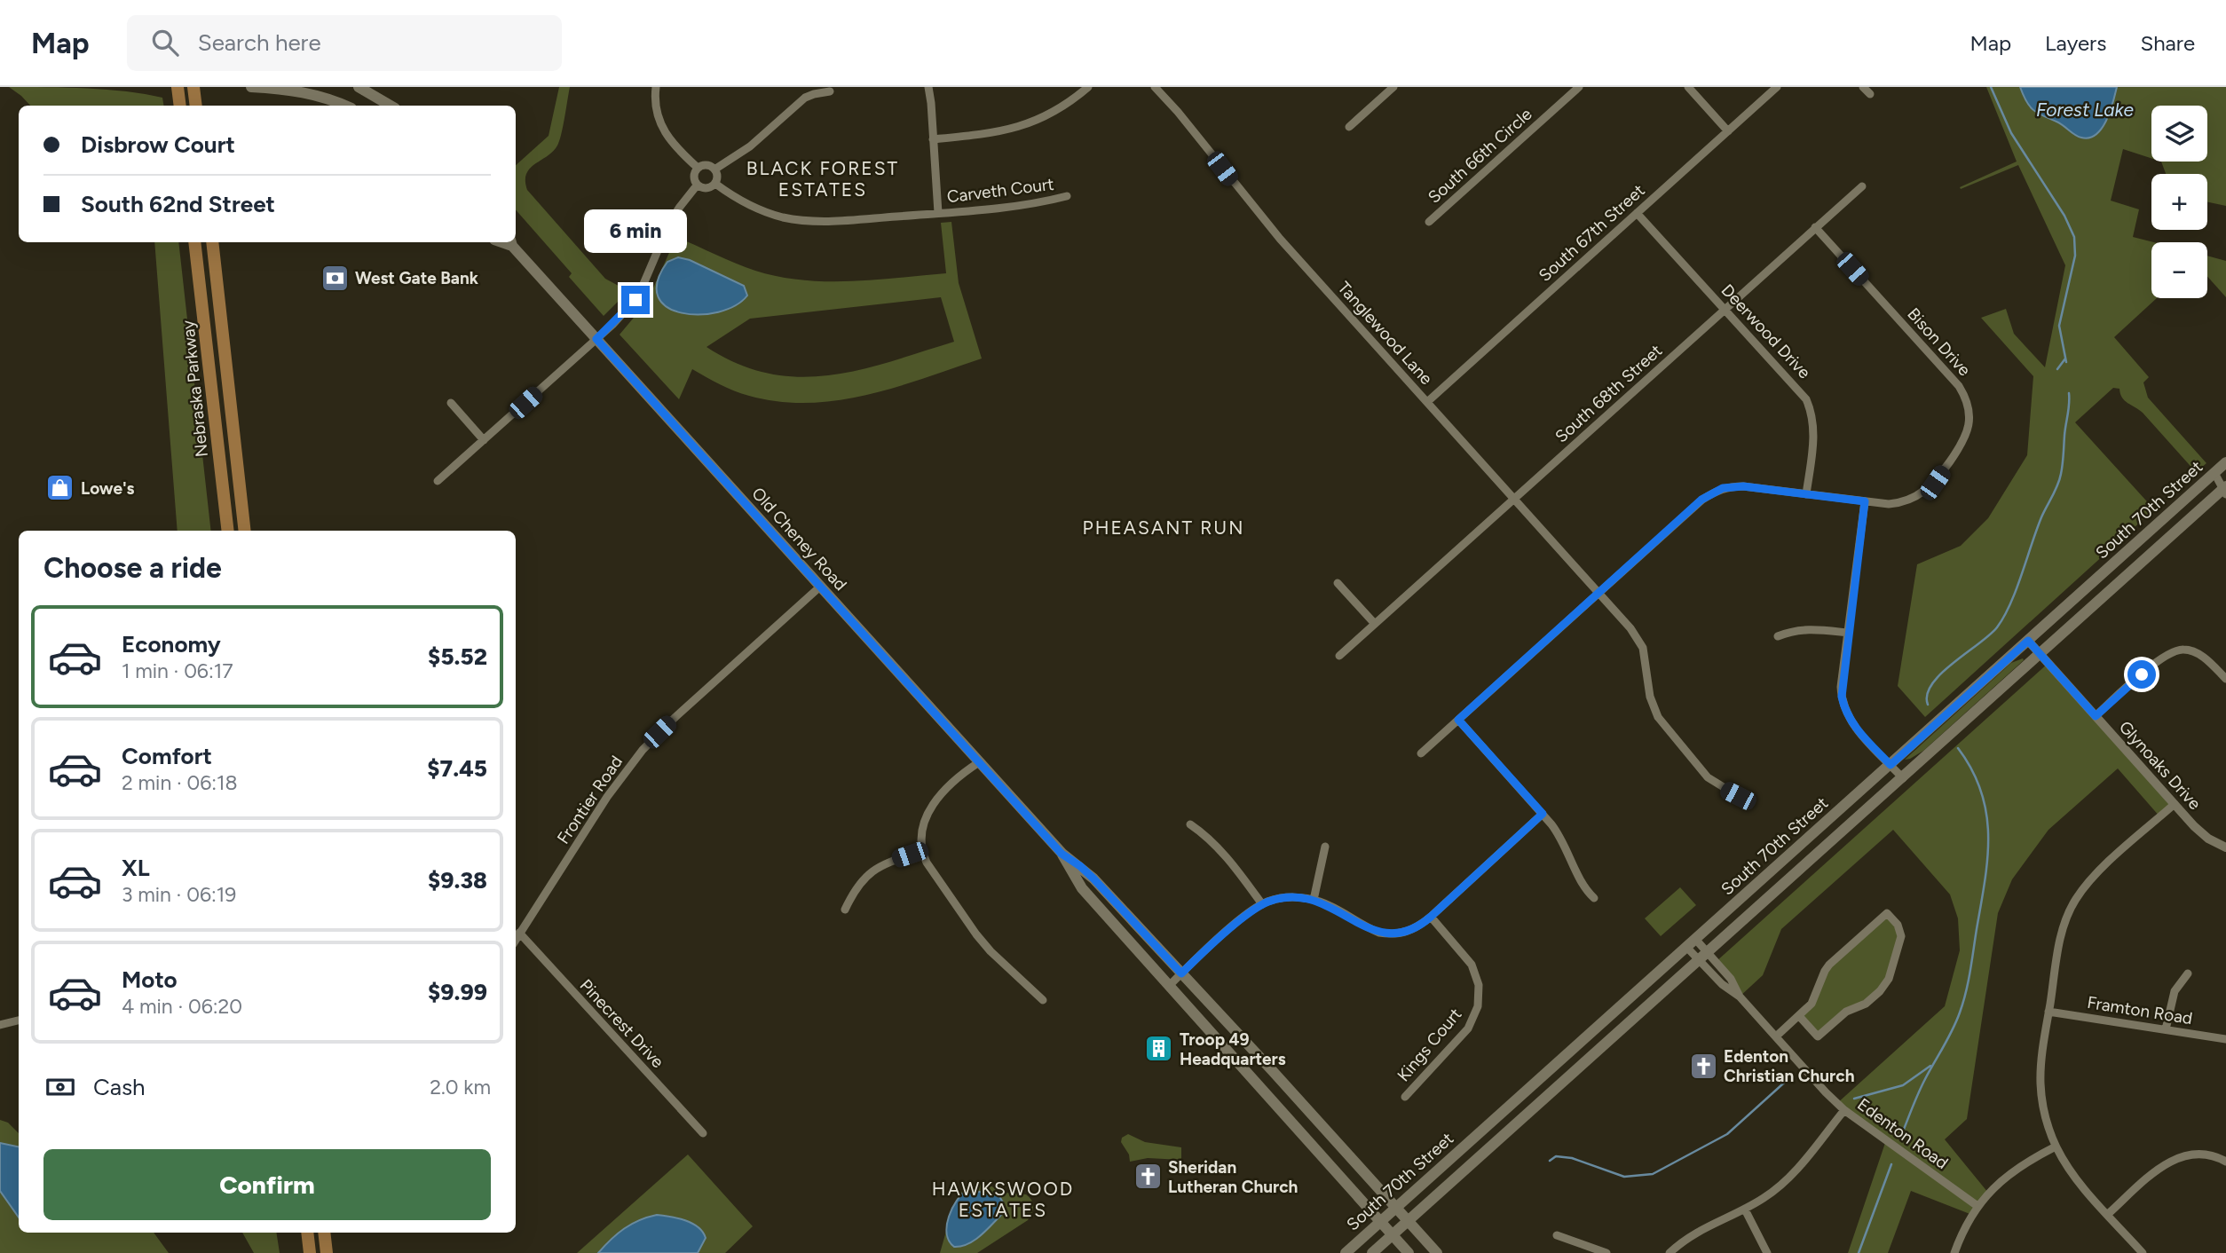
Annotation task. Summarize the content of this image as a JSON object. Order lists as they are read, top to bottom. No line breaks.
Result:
{"streets":{"main road":["Nebraska Parkway","South 70th Street","Old Cheney Road"],"street":["South 66th Circle","Carveth Court","South 67th Street","Deerwood Drive","Tanglewood Lane","Bison Drive","South 68th Street","Glynoaks Drive","Frontier Road","Framton Road","Pinecrest Drive","Kings Court","Edenton Road"]},"crossings":[["South 67th Street","Deerwood Drive"],["South 67th Street","Tanglewood Lane"],["Deerwood Drive","Bison Drive"],["Deerwood Drive","South 68th Street"],["Tanglewood Lane","Bison Drive"],["Tanglewood Lane","South 68th Street"],["Bison Drive","South 68th Street"],["South 70th Street","Old Cheney Road"],["South 70th Street","Glynoaks Drive"],["South 70th Street","Edenton Road"],["Old Cheney Road","Frontier Road"],["Frontier Road","Pinecrest Drive"]],"districts":["BLACK FOREST ESTATES","PHEASANT RUN","HAWKSWOOD ESTATES"],"water":["Forest Lake"],"places":{"bank":["West Gate Bank"],"shop":["Lowe's"],"building":["Troop 49 Headquarters"],"church":["Edenton Christian Church","Sheridan Lutheran Church"]},"page":{"header":"Map","search":"Search here","nav":["Map","Layers","Share"],"map_buttons":["+","−"],"banner":["Disbrow Court","South 62nd Street"],"bubble":"6 min","heading":"Choose a ride","list":[{"name":"Economy","note":"1 min · 06:17","value":"$5.52"},{"name":"Comfort","note":"2 min · 06:18","value":"$7.45"},{"name":"XL","note":"3 min · 06:19","value":"$9.38"},{"name":"Moto","note":"4 min · 06:20","value":"$9.99"}],"pay":["Cash","2.0 km"],"buttons":"Confirm"}}
